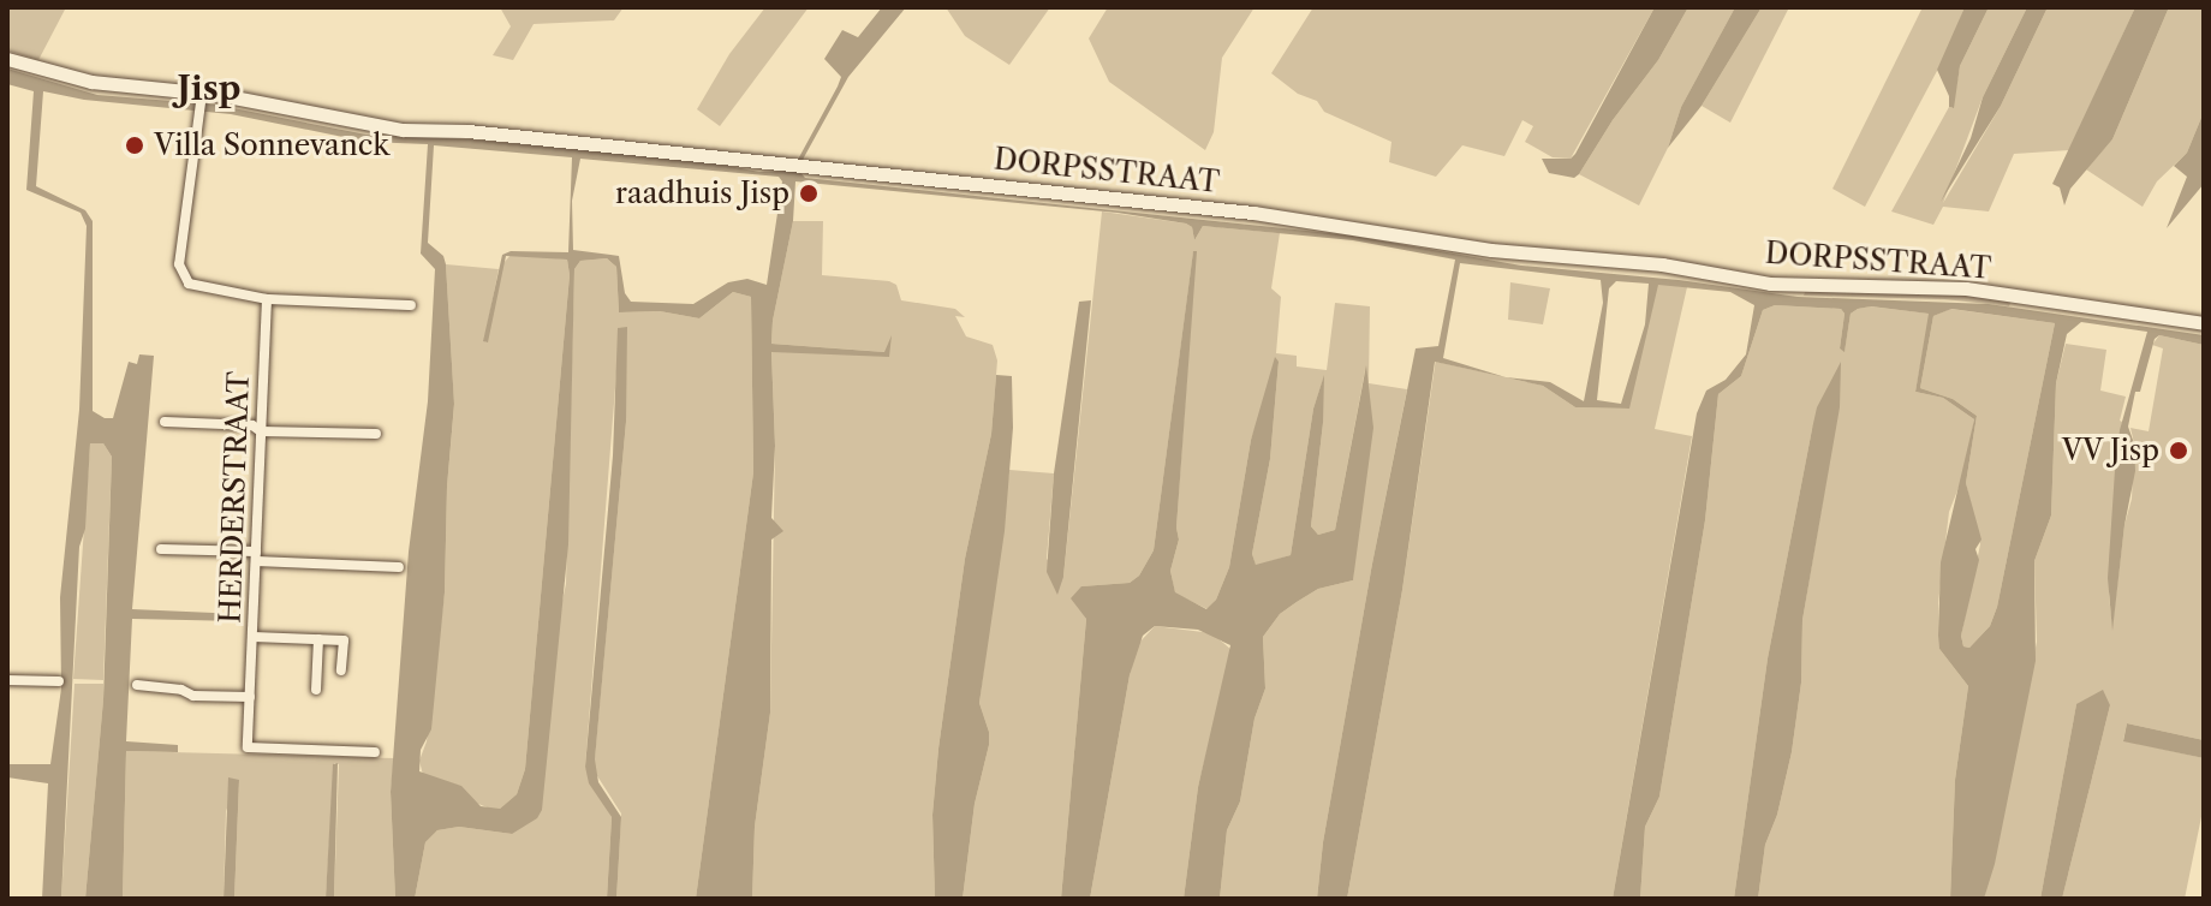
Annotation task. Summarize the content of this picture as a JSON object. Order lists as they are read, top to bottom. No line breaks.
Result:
{"streets":{"street":["DORPSSTRAAT","HERDERSTRAAT"]},"districts":["Jisp"],"places":["Villa Sonnevanck","raadhuis Jisp","VV Jisp"]}
